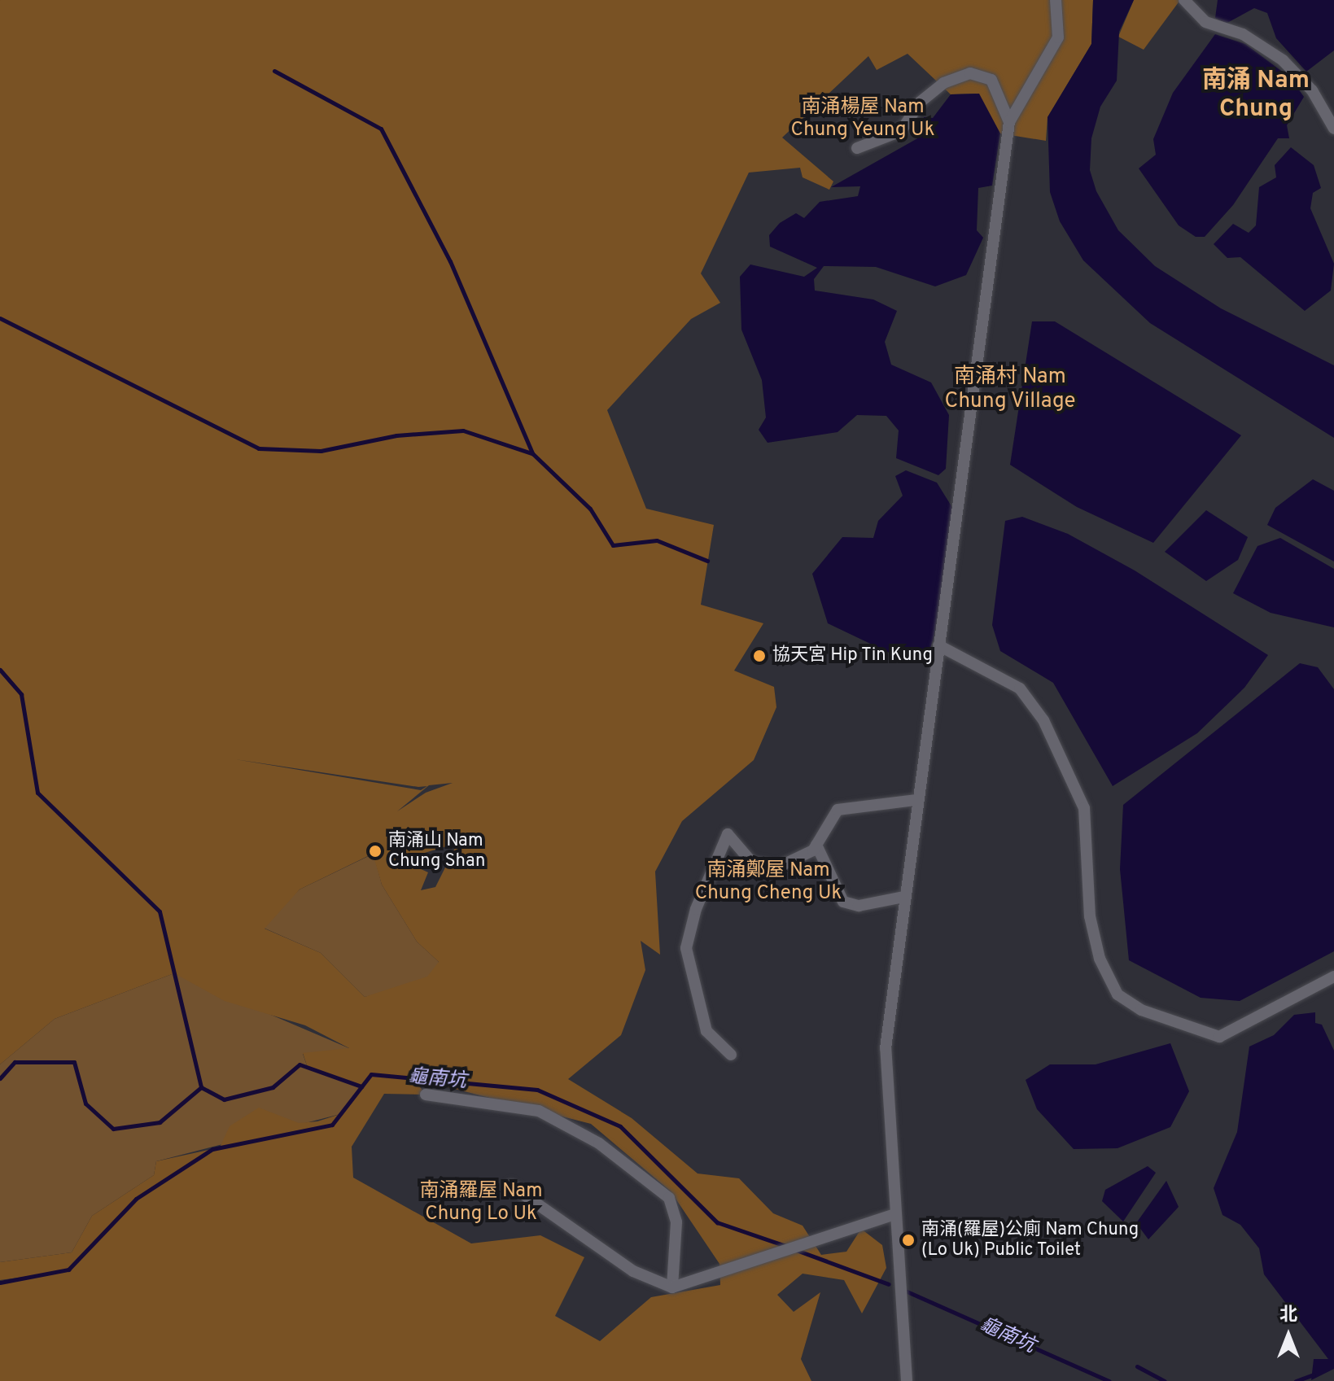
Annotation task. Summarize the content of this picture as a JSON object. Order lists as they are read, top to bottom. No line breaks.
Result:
{"districts":["南涌 Nam Chung","南涌楊屋 Nam Chung Yeung Uk","南涌村 Nam Chung Village","南涌鄭屋 Nam Chung Cheng Uk","南涌羅屋 Nam Chung Lo Uk"],"water":["龜南坑"],"places":["協天宮 Hip Tin Kung","南涌山 Nam Chung Shan","南涌(羅屋)公廁 Nam Chung (Lo Uk) Public Toilet"],"north":"top"}
